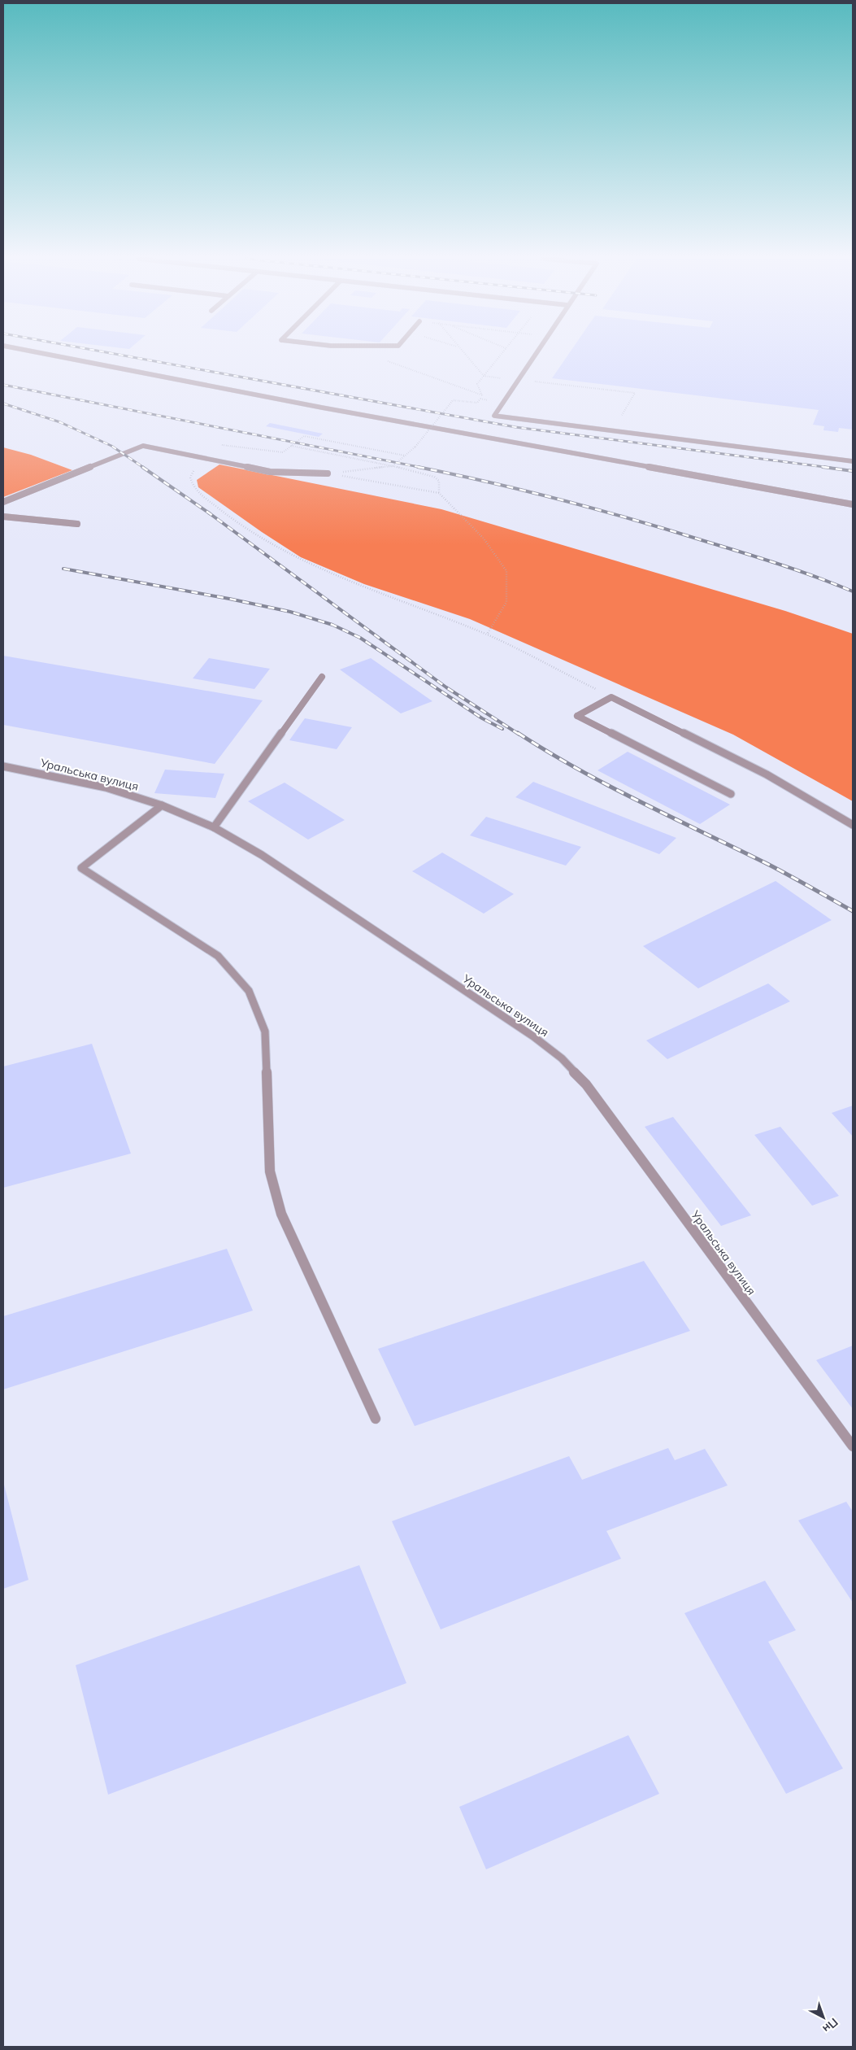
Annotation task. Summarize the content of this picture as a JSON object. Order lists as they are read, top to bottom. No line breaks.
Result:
{"streets":{"street":["Уральська вулиця"]},"north":"bottom right"}
